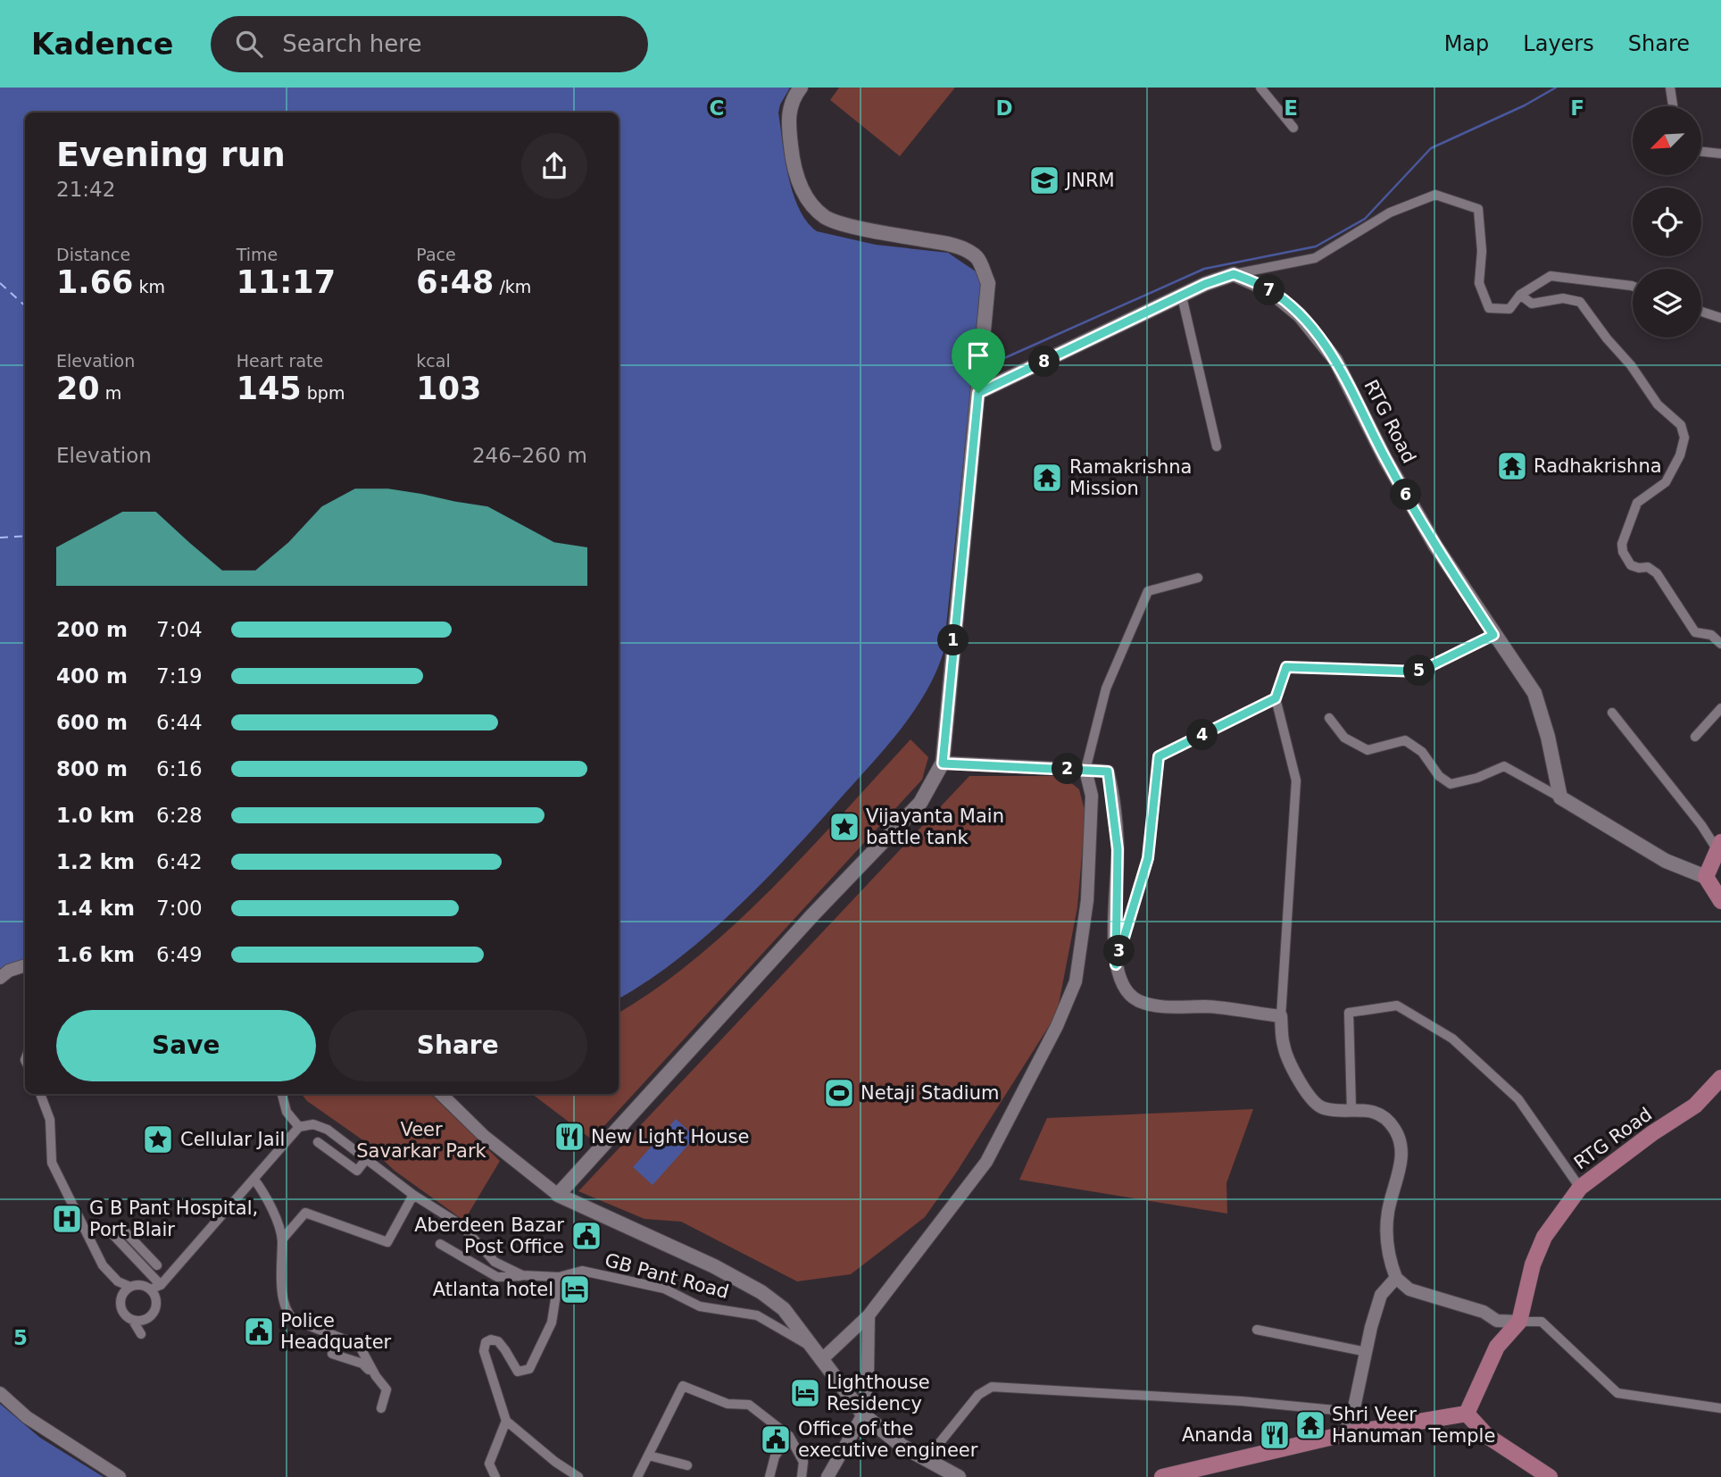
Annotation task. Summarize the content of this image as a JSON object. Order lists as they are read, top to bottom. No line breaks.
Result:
{"streets":{"main road":["RTG Road"],"street":["GB Pant Road"]},"parks":["Veer Savarkar Park"],"places":{"school or university":["JNRM"],"temple":["Radhakrishna","Ramakrishna Mission","Shri Veer Hanuman Temple"],"place":["Vijayanta Main battle tank","Cellular Jail"],"sports":["Netaji Stadium"],"restaurant":["New Light House","Ananda"],"hospital":["G B Pant Hospital, Port Blair"],"public building":["Aberdeen Bazar Post Office","Police Headquater","Office of the executive engineer"],"hotel":["Atlanta hotel","Lighthouse Residency"]},"north":"bottom left","page":{"header":"Kadence","search":"Search here","nav":["Map","Layers","Share"],"heading":["Evening run","21:42"],"stats":[["Distance","1.66 km"],["Time","11:17"],["Pace","6:48 /km"],["Elevation","20 m"],["Heart rate","145 bpm"],["kcal","103"]],"pins":["7","8","6","1","5","4","2","3"],"chart":["Elevation","246–260 m"],"list":[{"name":"200 m","note":"7:04"},{"name":"400 m","note":"7:19"},{"name":"600 m","note":"6:44"},{"name":"800 m","note":"6:16"},{"name":"1.0 km","note":"6:28"},{"name":"1.2 km","note":"6:42"},{"name":"1.4 km","note":"7:00"},{"name":"1.6 km","note":"6:49"}],"buttons":["Save","Share"]},"grid":{"columns":["C","D","E","F"],"rows":["5"]}}
